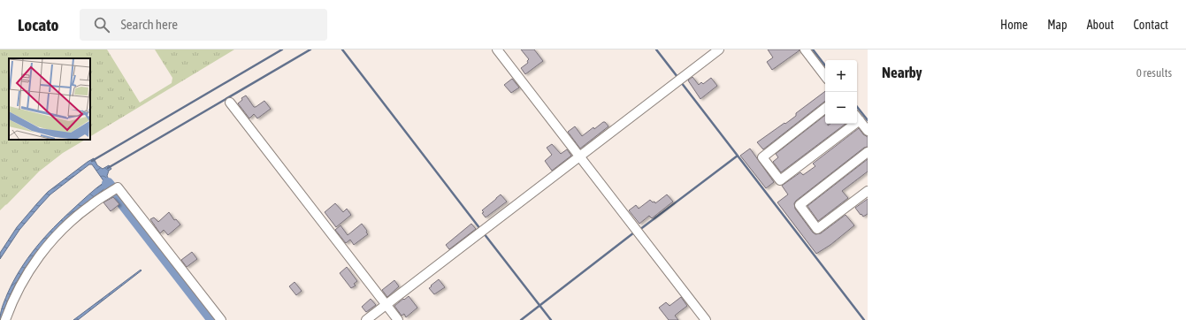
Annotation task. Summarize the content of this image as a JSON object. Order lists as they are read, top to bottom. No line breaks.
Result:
{"page":{"header":"Locato","search":"Search here","nav":["Home","Map","About","Contact"],"heading":["Nearby","0 results"],"map_buttons":["+","−"]}}
